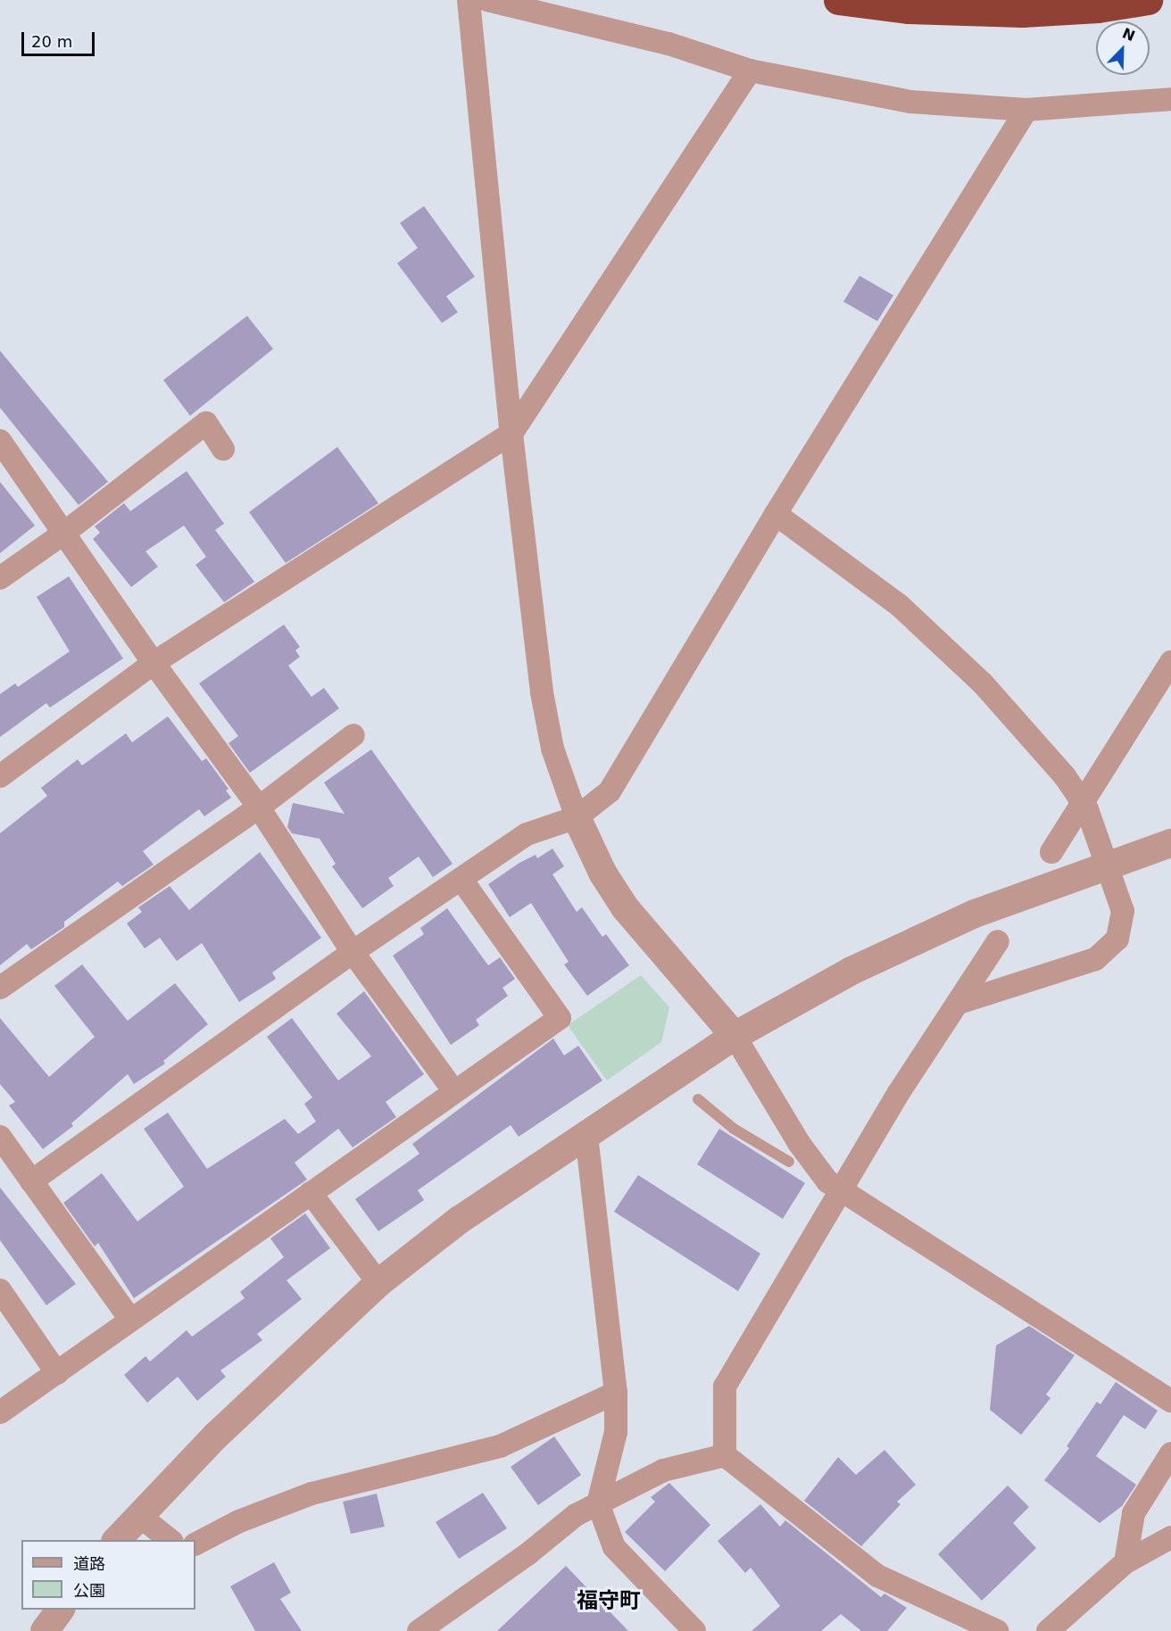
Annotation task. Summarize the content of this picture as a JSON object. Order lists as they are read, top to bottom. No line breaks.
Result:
{"districts":["福守町"],"legend":["道路","公園"],"scale_bar":"20 m","north":"top right"}
